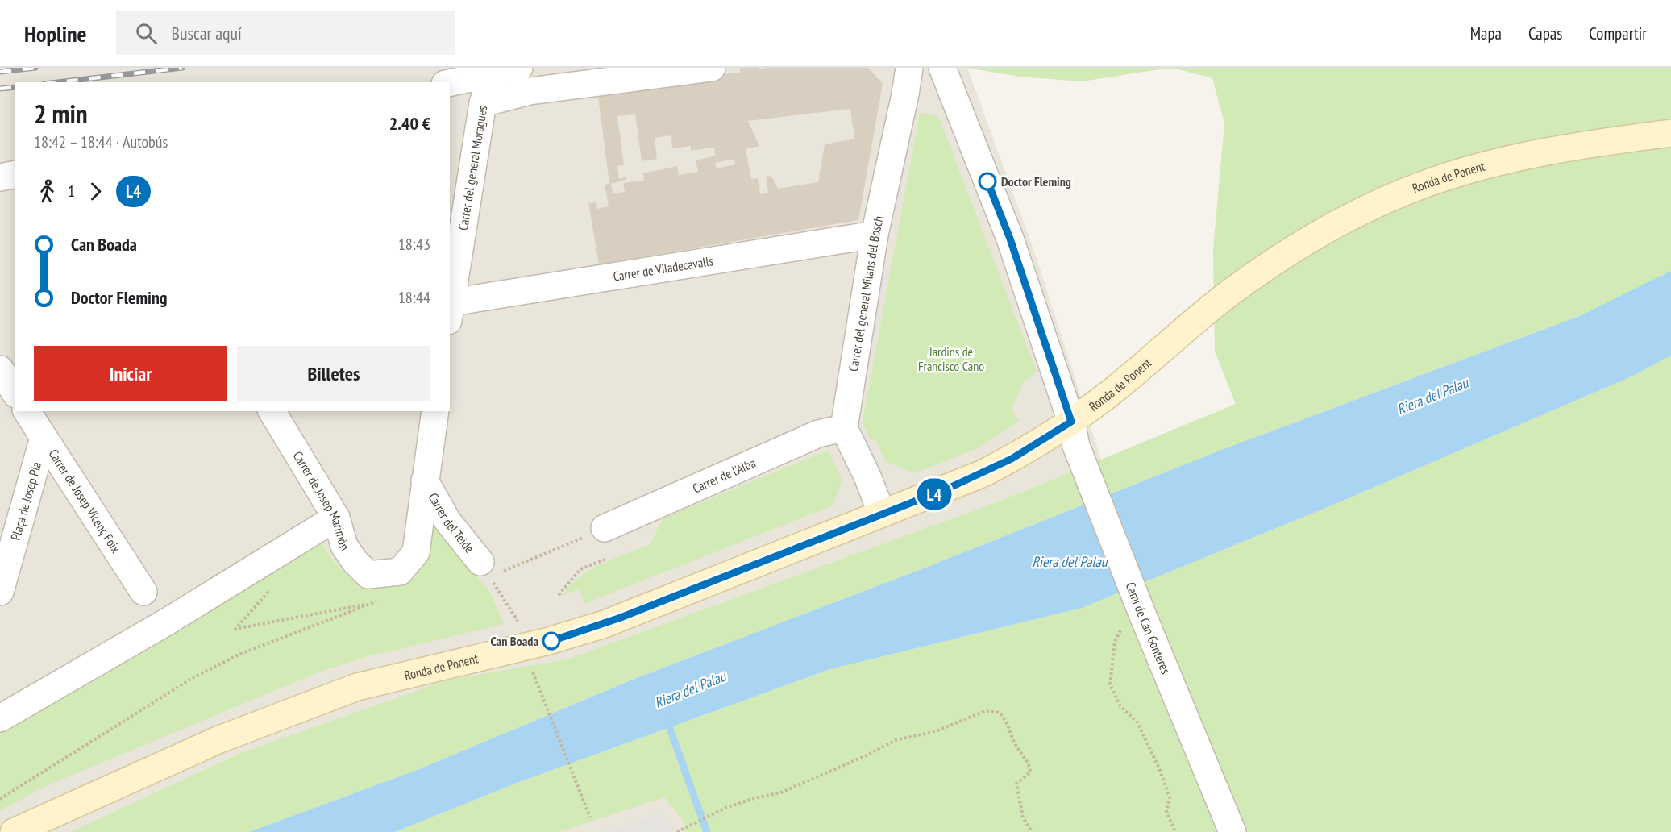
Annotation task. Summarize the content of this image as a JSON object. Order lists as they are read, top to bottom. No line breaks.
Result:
{"streets":{"main road":["Ronda de Ponent"],"street":["Carrer del general Moragues","Carrer de Viladecavalls","Carrer del general Milans del Bosch","Carrer de l'Alba","Plaça de Josep Pla","Carrer de Josep Vicenç Foix","Carrer de Josep Marimón","Carrer del Teide","Camí de Can Gonteres"]},"crossings":[["Carrer del general Moragues","Carrer de Viladecavalls"],["Ronda de Ponent","Camí de Can Gonteres"],["Carrer de Viladecavalls","Carrer del general Milans del Bosch"],["Carrer del general Milans del Bosch","Carrer de l'Alba"],["Plaça de Josep Pla","Carrer de Josep Vicenç Foix"],["Carrer de Josep Marimón","Carrer del Teide"]],"water":["Riera del Palau"],"parks":["Jardins de Francisco Cano"],"places":["Doctor Fleming","Can Boada"],"lines":["bus line L4"],"page":{"header":"Hopline","search":"Buscar aquí","nav":["Mapa","Capas","Compartir"],"on_map":"L4","heading":["2 min","18:42 – 18:44 · Autobús","2.40 €"],"legs":["1","L4"],"list":[{"name":"Can Boada","value":"18:43"},{"name":"Doctor Fleming","value":"18:44"}],"buttons":["Iniciar","Billetes"]}}
